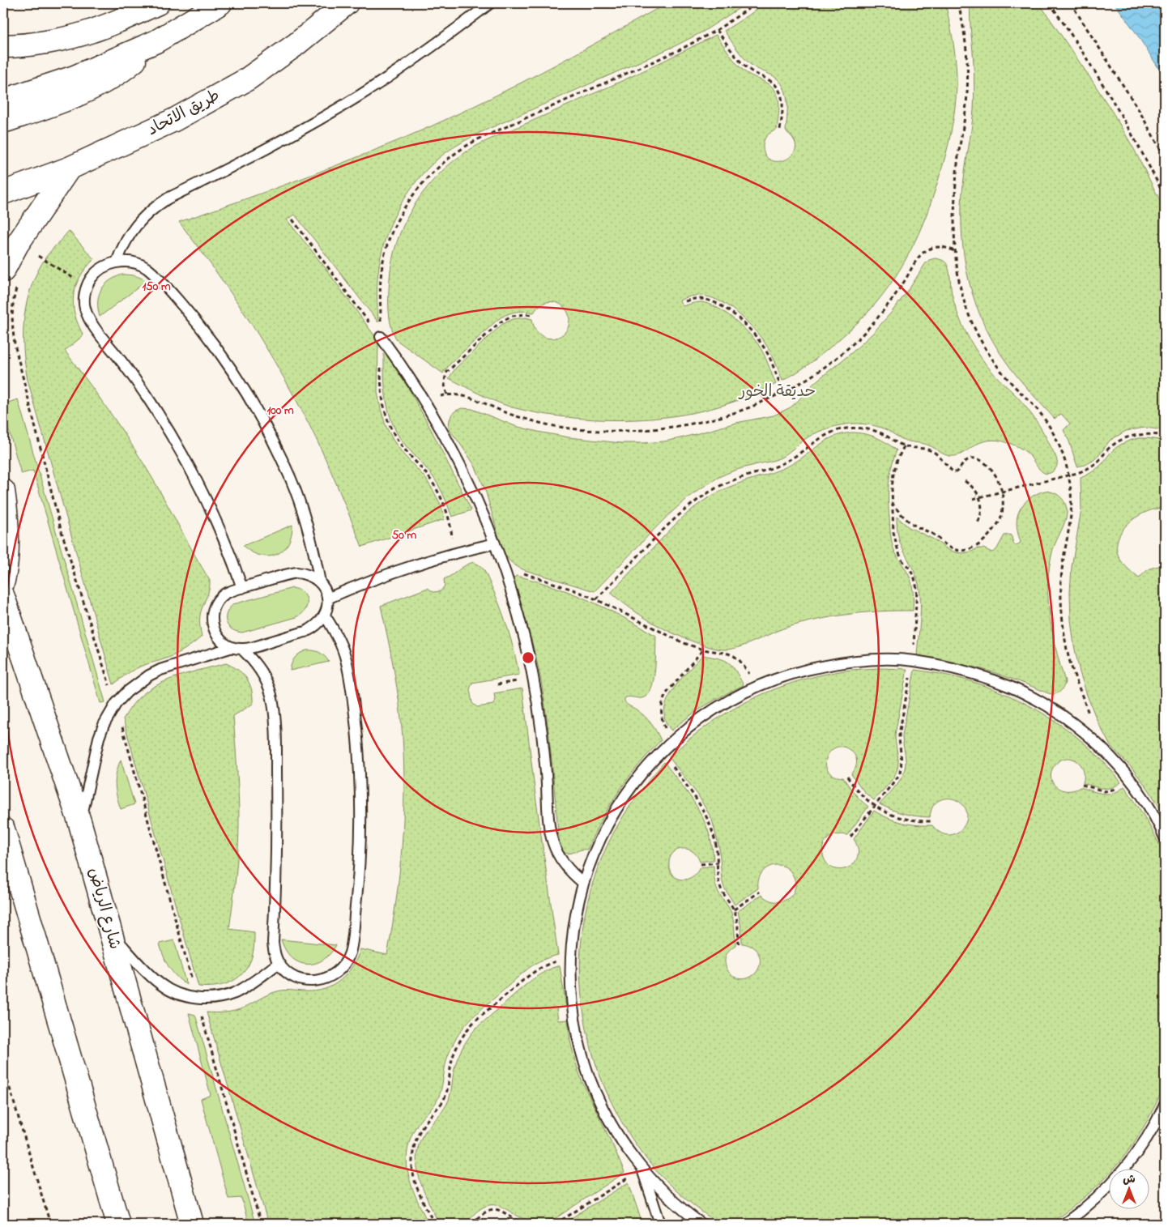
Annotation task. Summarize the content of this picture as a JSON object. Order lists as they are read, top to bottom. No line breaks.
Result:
{"streets":{"main road":["طريق الاتحاد","شارع الرياض"]},"parks":["حديقة الخور"],"north":"top","rings":["150 m","100 m","50 m"]}
